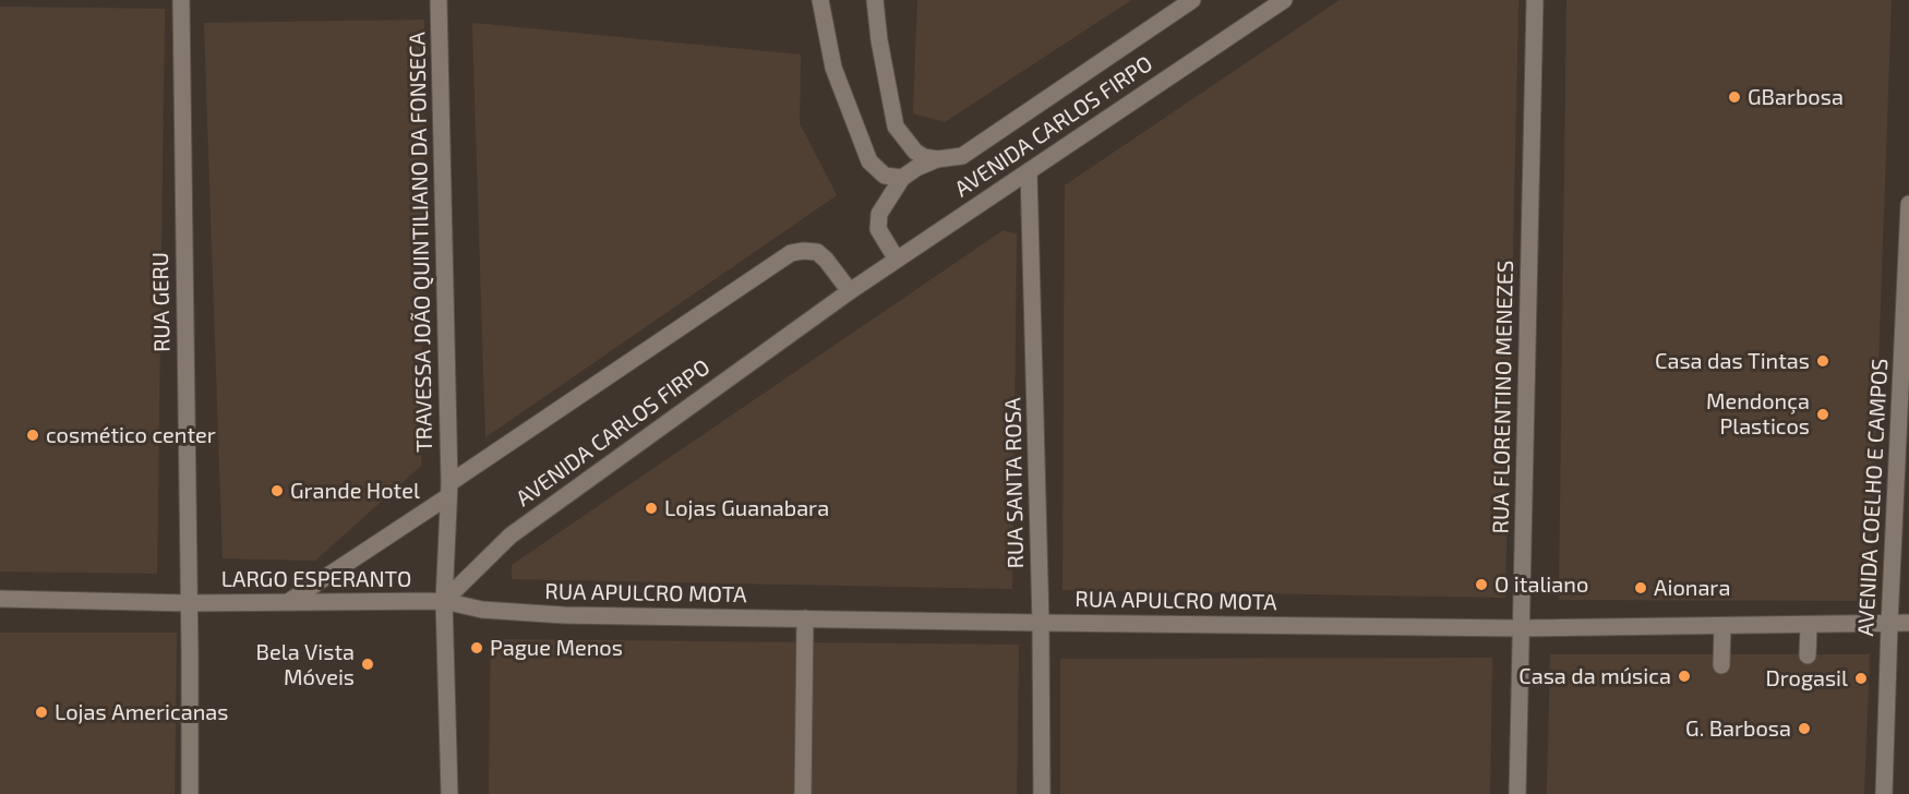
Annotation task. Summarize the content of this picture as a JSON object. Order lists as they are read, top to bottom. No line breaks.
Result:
{"streets":{"main road":["AVENIDA CARLOS FIRPO","TRAVESSA JOÃO QUINTILIANO DA FONSECA","RUA GERU","RUA FLORENTINO MENEZES","RUA SANTA ROSA","AVENIDA COELHO E CAMPOS","LARGO ESPERANTO","RUA APULCRO MOTA"]},"crossings":[["AVENIDA CARLOS FIRPO","TRAVESSA JOÃO QUINTILIANO DA FONSECA"],["AVENIDA CARLOS FIRPO","RUA SANTA ROSA"],["AVENIDA CARLOS FIRPO","LARGO ESPERANTO"],["AVENIDA CARLOS FIRPO","RUA APULCRO MOTA"],["TRAVESSA JOÃO QUINTILIANO DA FONSECA","LARGO ESPERANTO"],["TRAVESSA JOÃO QUINTILIANO DA FONSECA","RUA APULCRO MOTA"],["RUA GERU","LARGO ESPERANTO"],["RUA FLORENTINO MENEZES","RUA APULCRO MOTA"],["RUA SANTA ROSA","RUA APULCRO MOTA"],["AVENIDA COELHO E CAMPOS","RUA APULCRO MOTA"],["LARGO ESPERANTO","RUA APULCRO MOTA"]],"places":["GBarbosa","Casa das Tintas","Mendonça Plasticos","cosmético center","Grande Hotel","Lojas Guanabara","O italiano","Aionara","Pague Menos","Bela Vista Móveis","Casa da música","Drogasil","Lojas Americanas","G. Barbosa"]}
